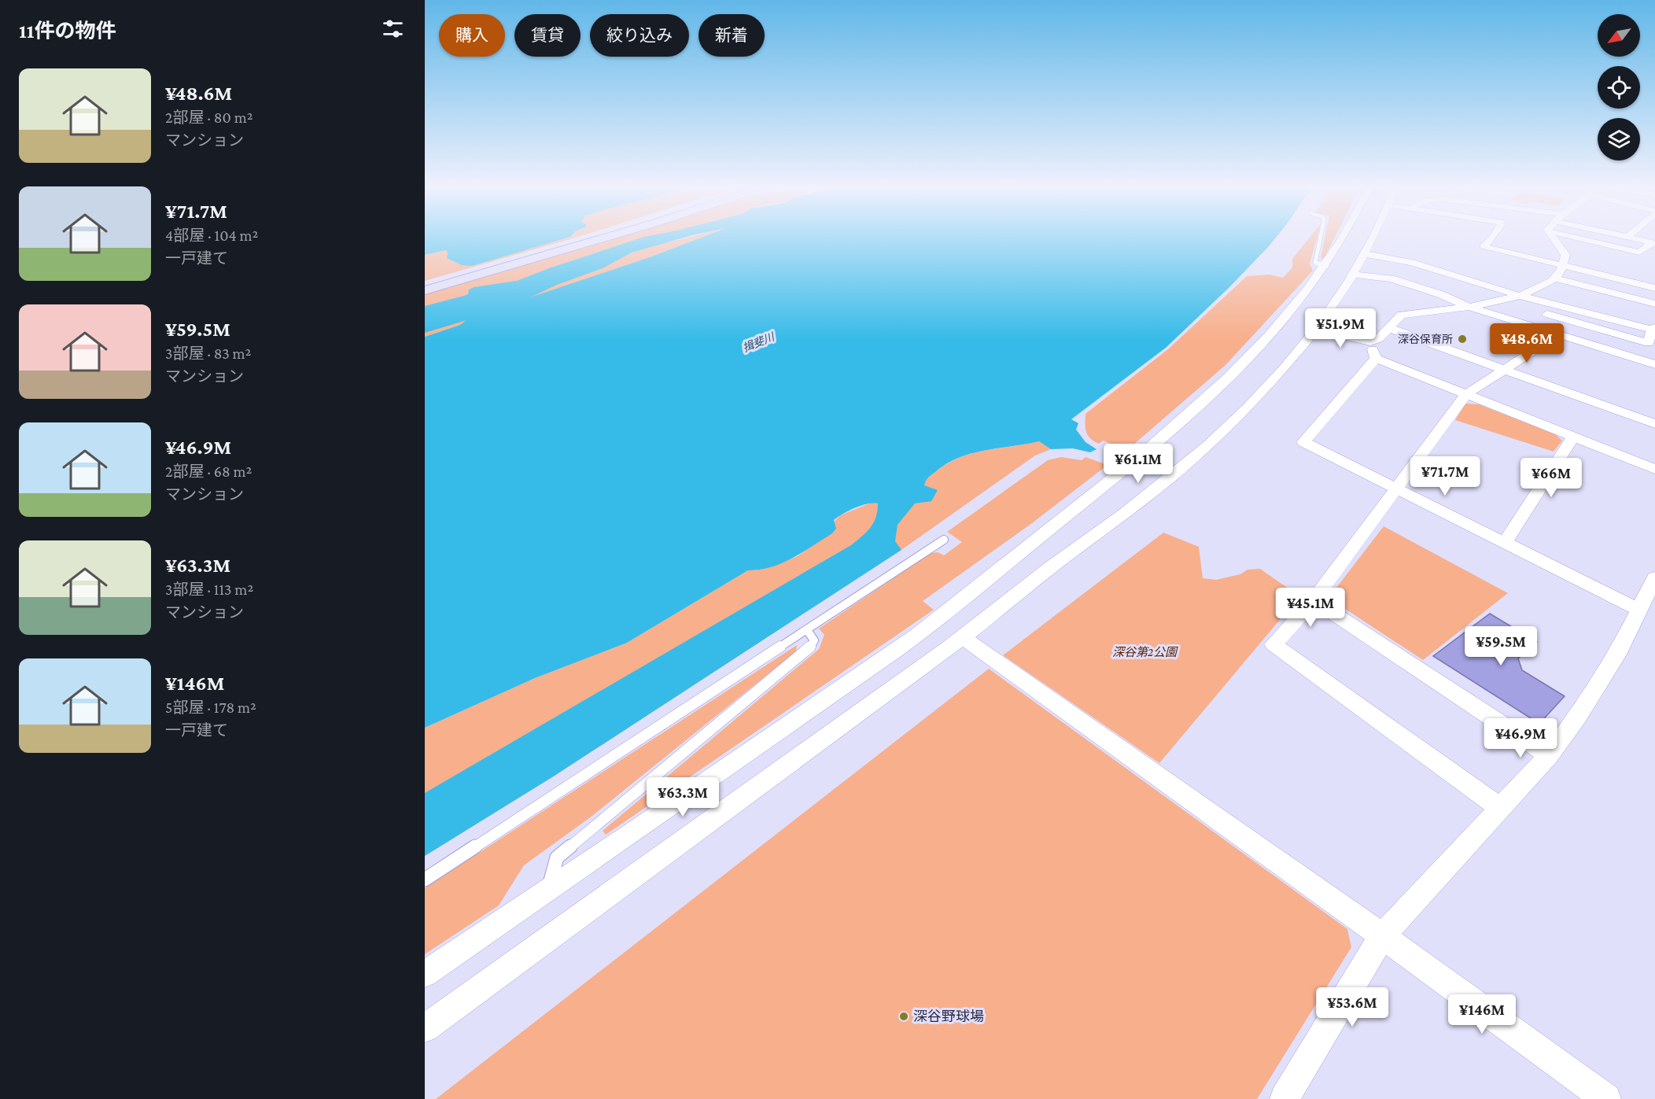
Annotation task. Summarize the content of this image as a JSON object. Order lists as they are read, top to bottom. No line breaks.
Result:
{"water":["揖斐川"],"parks":["深谷第2公園"],"places":["深谷保育所","深谷野球場"],"north":"bottom left","page":{"heading":"11件の物件","chip":["購入","賃貸","絞り込み","新着"],"list":[{"name":"¥48.6M","note":"2部屋 · 80 m² · マンション"},{"name":"¥71.7M","note":"4部屋 · 104 m² · 一戸建て"},{"name":"¥59.5M","note":"3部屋 · 83 m² · マンション"},{"name":"¥46.9M","note":"2部屋 · 68 m² · マンション"},{"name":"¥63.3M","note":"3部屋 · 113 m² · マンション"},{"name":"¥146M","note":"5部屋 · 178 m² · 一戸建て"}],"price":["¥51.9M","¥48.6M","¥61.1M","¥71.7M","¥66M","¥45.1M","¥59.5M","¥46.9M","¥63.3M","¥53.6M","¥146M"]}}
